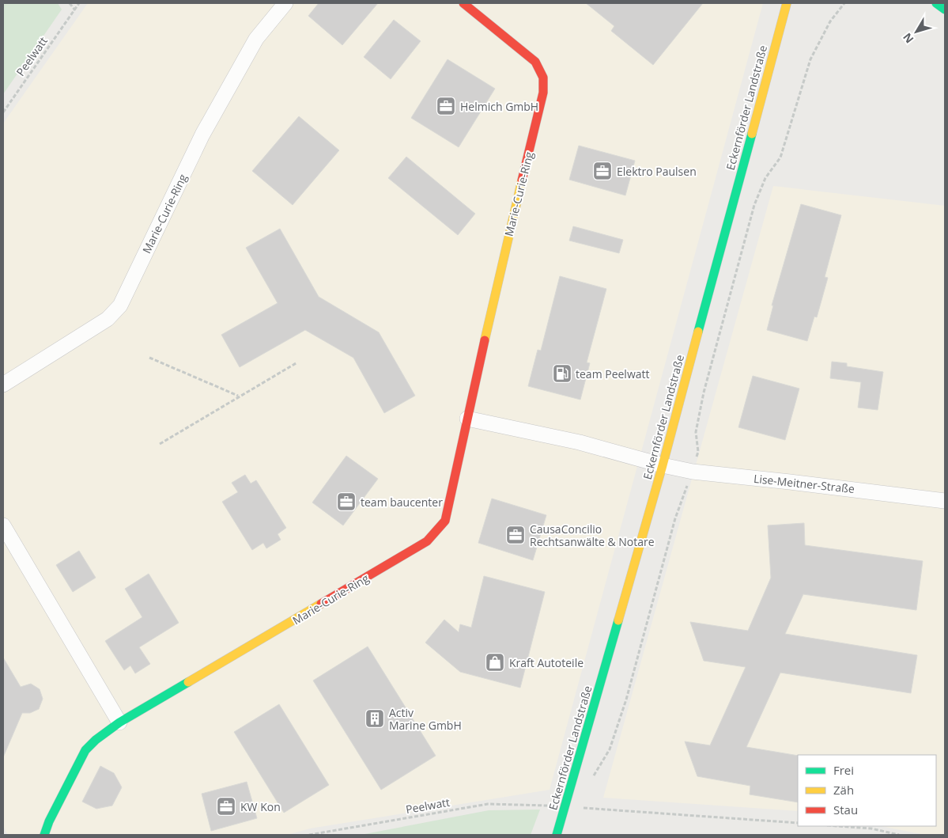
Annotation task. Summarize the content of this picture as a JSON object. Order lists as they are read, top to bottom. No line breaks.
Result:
{"streets":{"street":["Eckernförder Landstraße","Marie-Curie-Ring","Lise-Meitner-Straße"],"path":["Peelwatt"]},"crossings":[["Eckernförder Landstraße","Lise-Meitner-Straße"]],"places":{"office":["Helmich GmbH","Elektro Paulsen","team baucenter","CausaConcilio Rechtsanwälte & Notare","KW Kon"],"fuel station":["team Peelwatt"],"shop":["Kraft Autoteile"],"building":["Activ Marine GmbH"]},"legend":["Frei","Zäh","Stau"],"north":"bottom left"}
